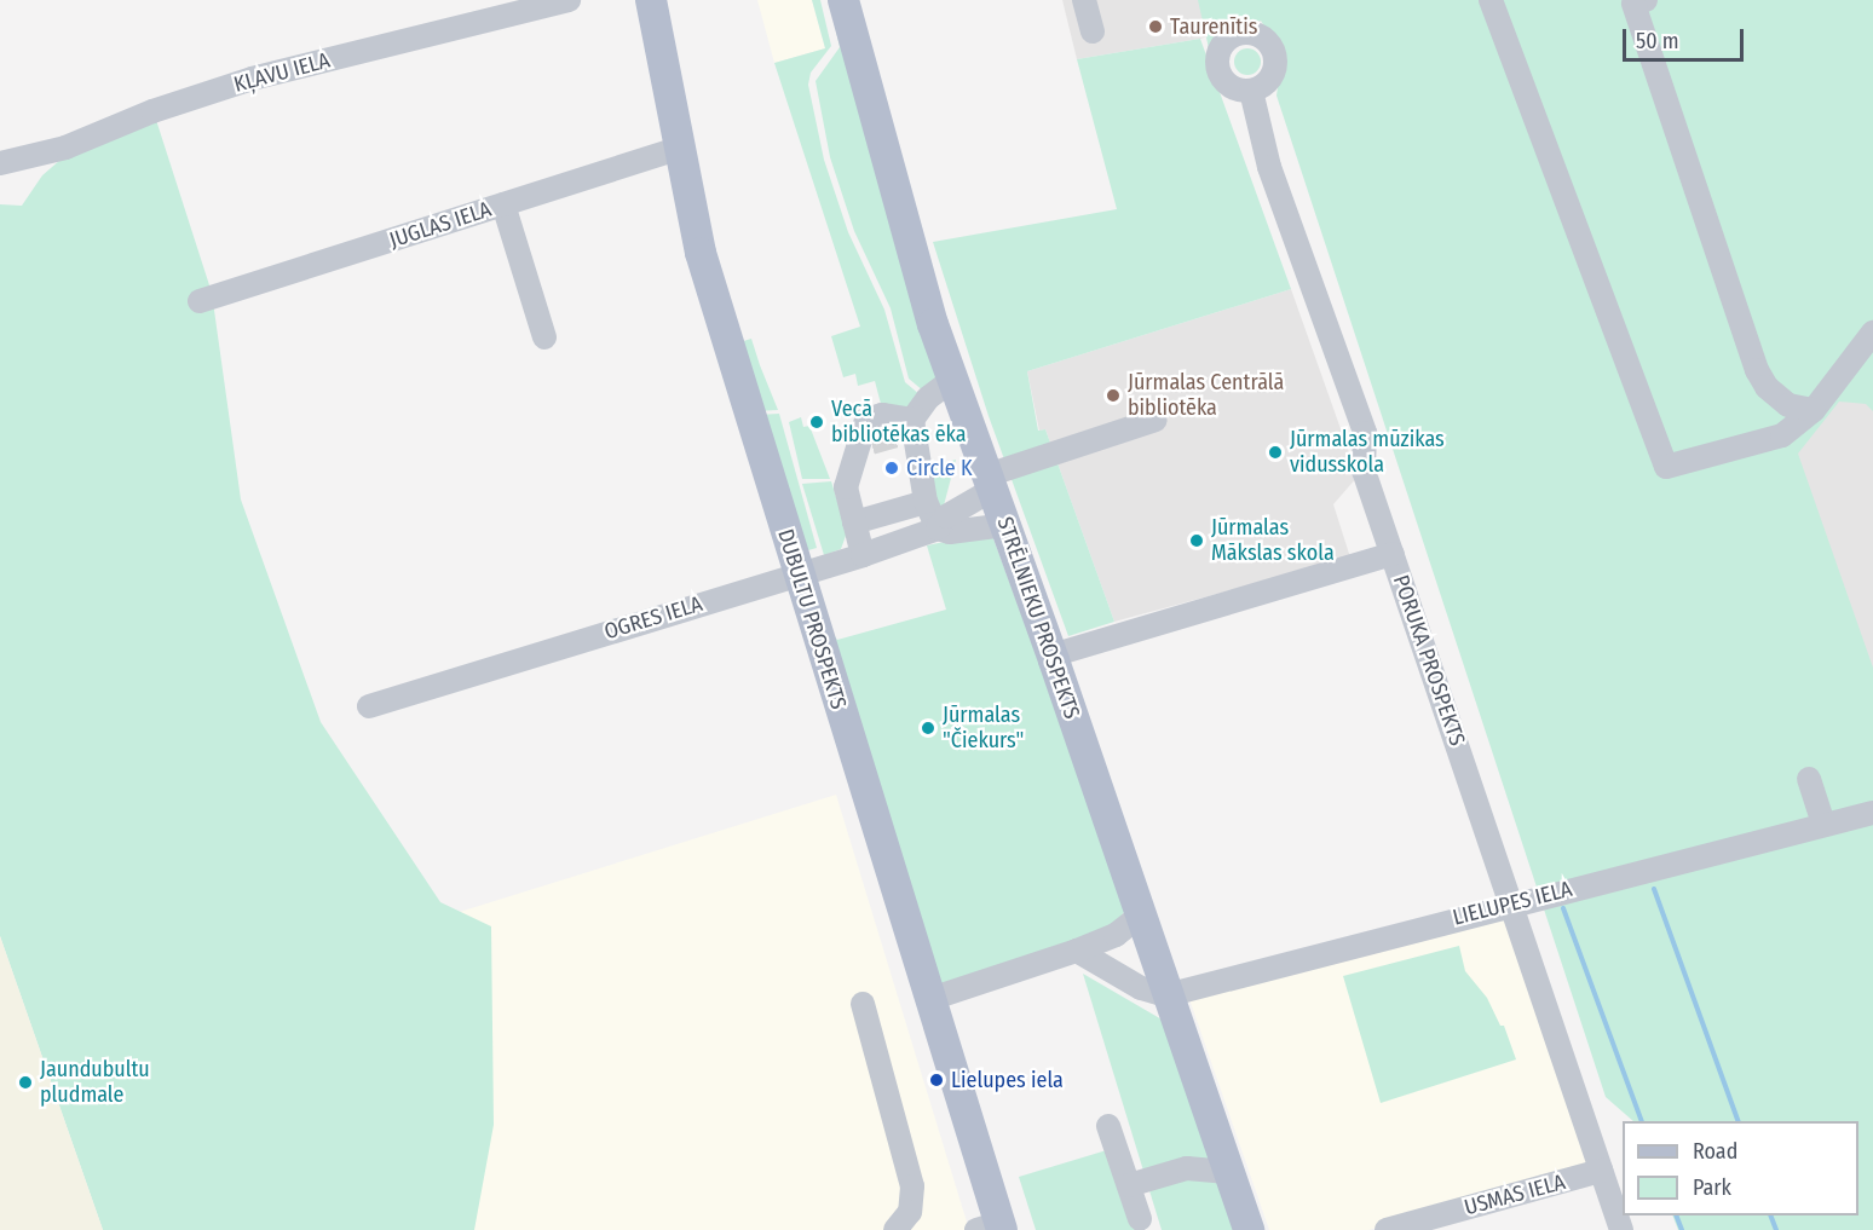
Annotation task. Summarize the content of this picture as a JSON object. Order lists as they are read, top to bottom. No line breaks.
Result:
{"streets":{"main road":["STRĒLNIEKU PROSPEKTS","DUBULTU PROSPEKTS"],"street":["KĻAVU IELA","JUGLAS IELA","OGRES IELA","PORUKA PROSPEKTS","LIELUPES IELA","USMAS IELA"]},"crossings":[["JUGLAS IELA","DUBULTU PROSPEKTS"],["OGRES IELA","STRĒLNIEKU PROSPEKTS"],["OGRES IELA","DUBULTU PROSPEKTS"],["STRĒLNIEKU PROSPEKTS","LIELUPES IELA"],["PORUKA PROSPEKTS","LIELUPES IELA"],["PORUKA PROSPEKTS","USMAS IELA"]],"places":["Taurenītis","Jūrmalas Centrālā bibliotēka","Vecā bibliotēkas ēka","Jūrmalas mūzikas vidusskola","Circle K","Jūrmalas Mākslas skola","Jūrmalas \"Čiekurs\"","Lielupes iela","Jaundubultu pludmale"],"legend":["Road","Park"],"scale_bar":"50 m"}
